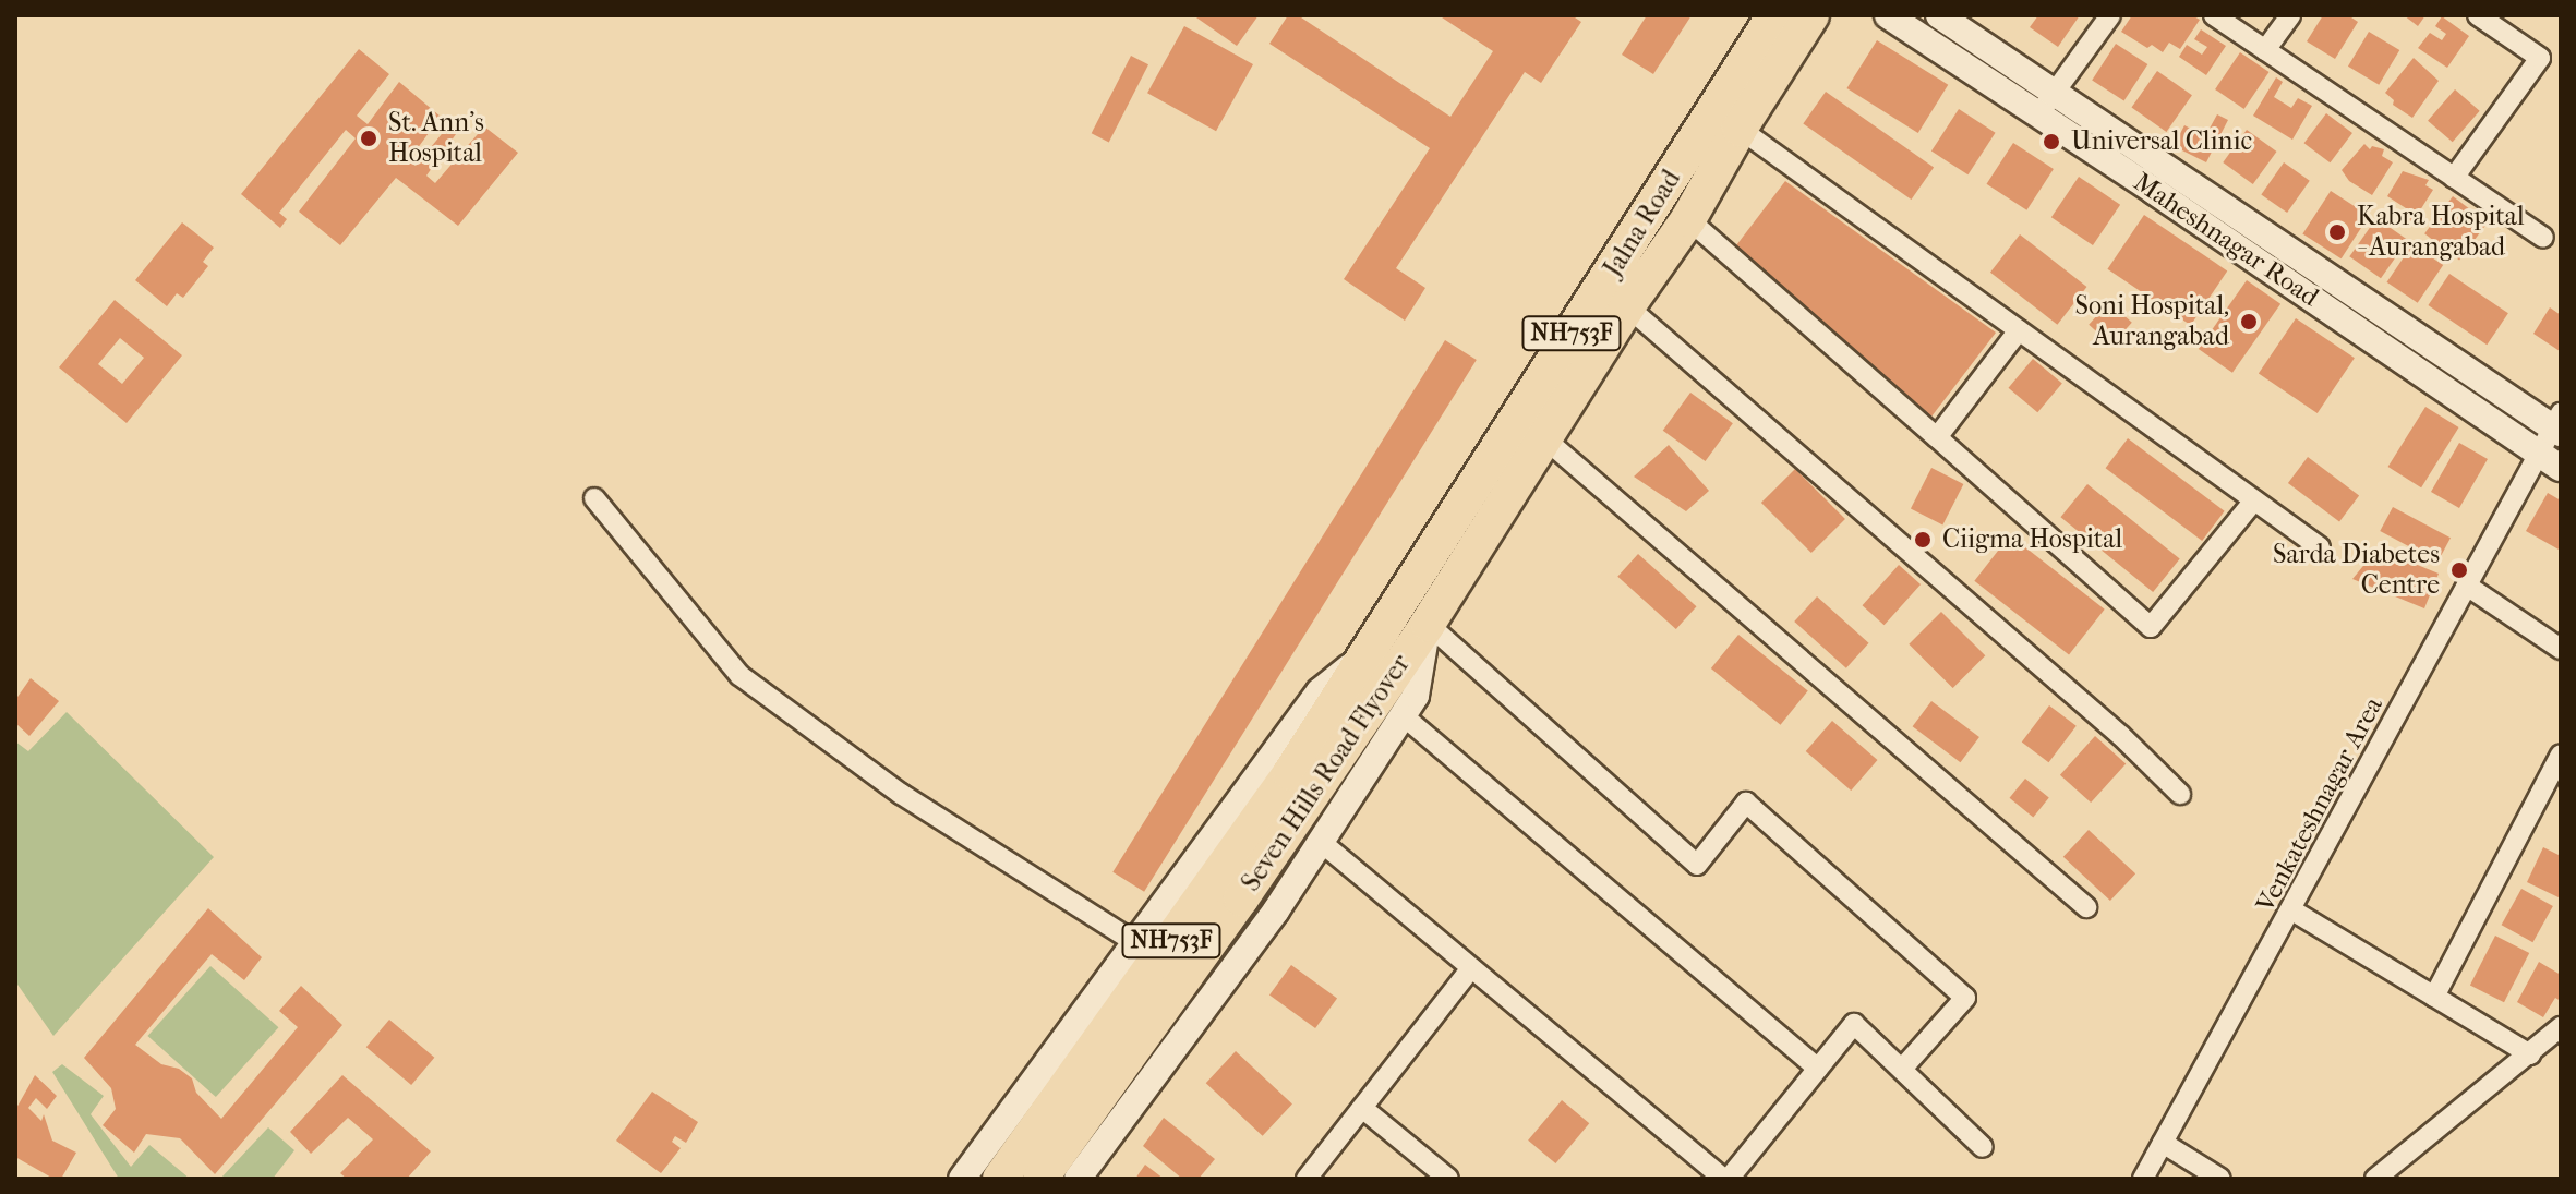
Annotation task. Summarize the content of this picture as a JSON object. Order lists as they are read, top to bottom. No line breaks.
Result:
{"streets":{"highway":["Jalna Road","NH753F","Seven Hills Road Flyover"],"street":["Maheshnagar Road","Venkateshnagar Area"]},"crossings":[["Jalna Road","Seven Hills Road Flyover"],["Maheshnagar Road","Venkateshnagar Area"]],"places":["St. Ann's Hospital","Universal Clinic","Kabra Hospital - Aurangabad","Soni Hospital, Aurangabad","Ciigma Hospital","Sarda Diabetes Centre"]}
